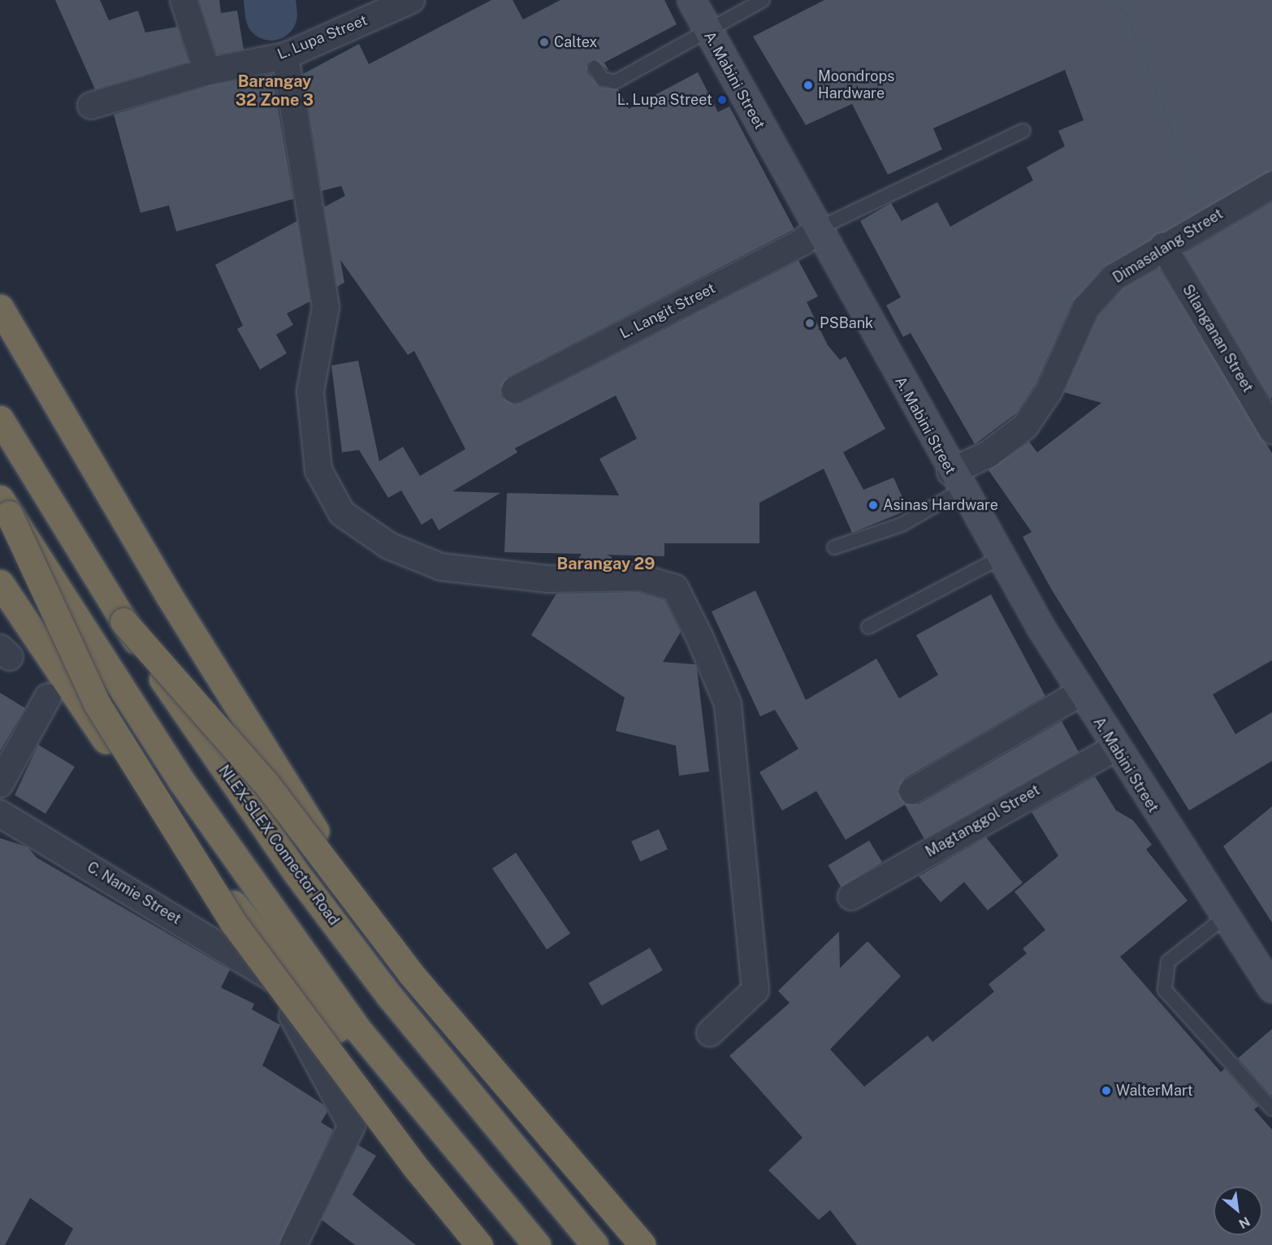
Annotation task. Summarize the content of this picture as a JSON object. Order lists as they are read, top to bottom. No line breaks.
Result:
{"streets":{"highway":["NLEX-SLEX Connector Road"],"main road":["A. Mabini Street"],"street":["L. Lupa Street","Dimasalang Street","L. Langit Street","Silanganan Street","Magtanggol Street","C. Namie Street"]},"crossings":[["A. Mabini Street","Dimasalang Street"],["A. Mabini Street","L. Langit Street"],["A. Mabini Street","Magtanggol Street"],["Dimasalang Street","Silanganan Street"]],"districts":["Barangay 32 Zone 3","Barangay 29"],"places":["Caltex","Moondrops Hardware","L. Lupa Street","PSBank","Asinas Hardware","WalterMart"],"north":"bottom right"}
